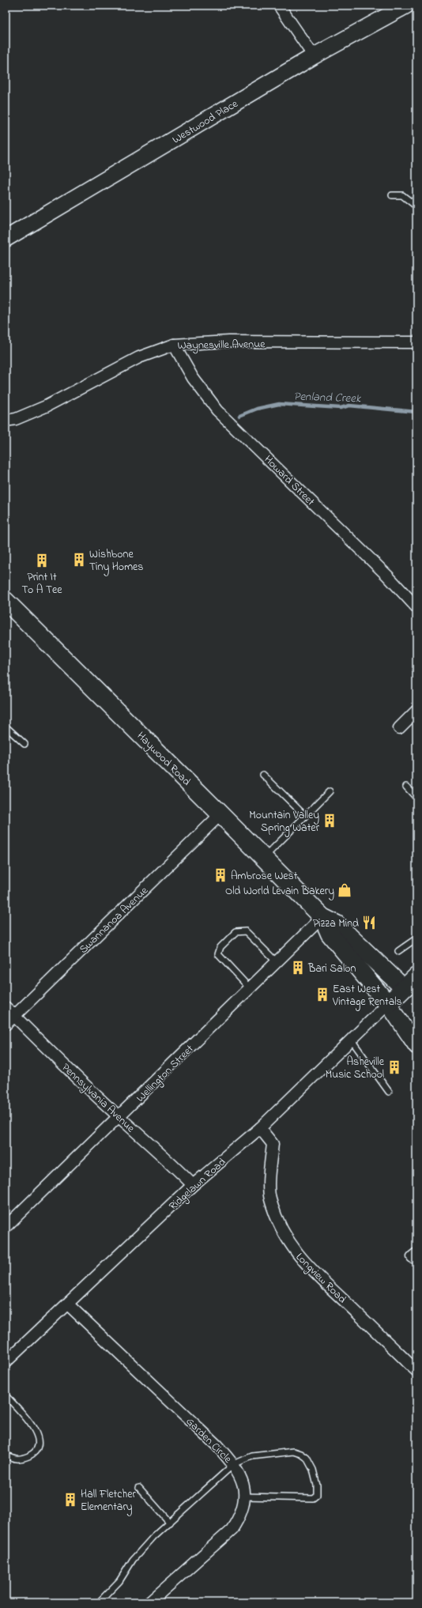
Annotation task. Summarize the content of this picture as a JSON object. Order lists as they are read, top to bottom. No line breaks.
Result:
{"streets":{"main road":["Haywood Road"],"street":["Westwood Place","Waynesville Avenue","Howard Street","Swannanoa Avenue","Wellington Street","Pennsylvania Avenue","Ridgelawn Road","Longview Road","Garden Circle"]},"crossings":[["Waynesville Avenue","Howard Street"],["Haywood Road","Swannanoa Avenue"],["Haywood Road","Wellington Street"],["Haywood Road","Ridgelawn Road"],["Swannanoa Avenue","Pennsylvania Avenue"],["Wellington Street","Pennsylvania Avenue"],["Pennsylvania Avenue","Ridgelawn Road"],["Ridgelawn Road","Longview Road"],["Ridgelawn Road","Garden Circle"]],"water":["Penland Creek"],"places":{"building":["Wishbone Tiny Homes","Print It To A Tee","Mountain Valley Spring Water","Ambrose West","Bari Salon","East West Vintage Rentals","Asheville Music School","Hall Fletcher Elementary"],"shop":["Old World Levain Bakery"],"restaurant":["Pizza Mind"]}}
